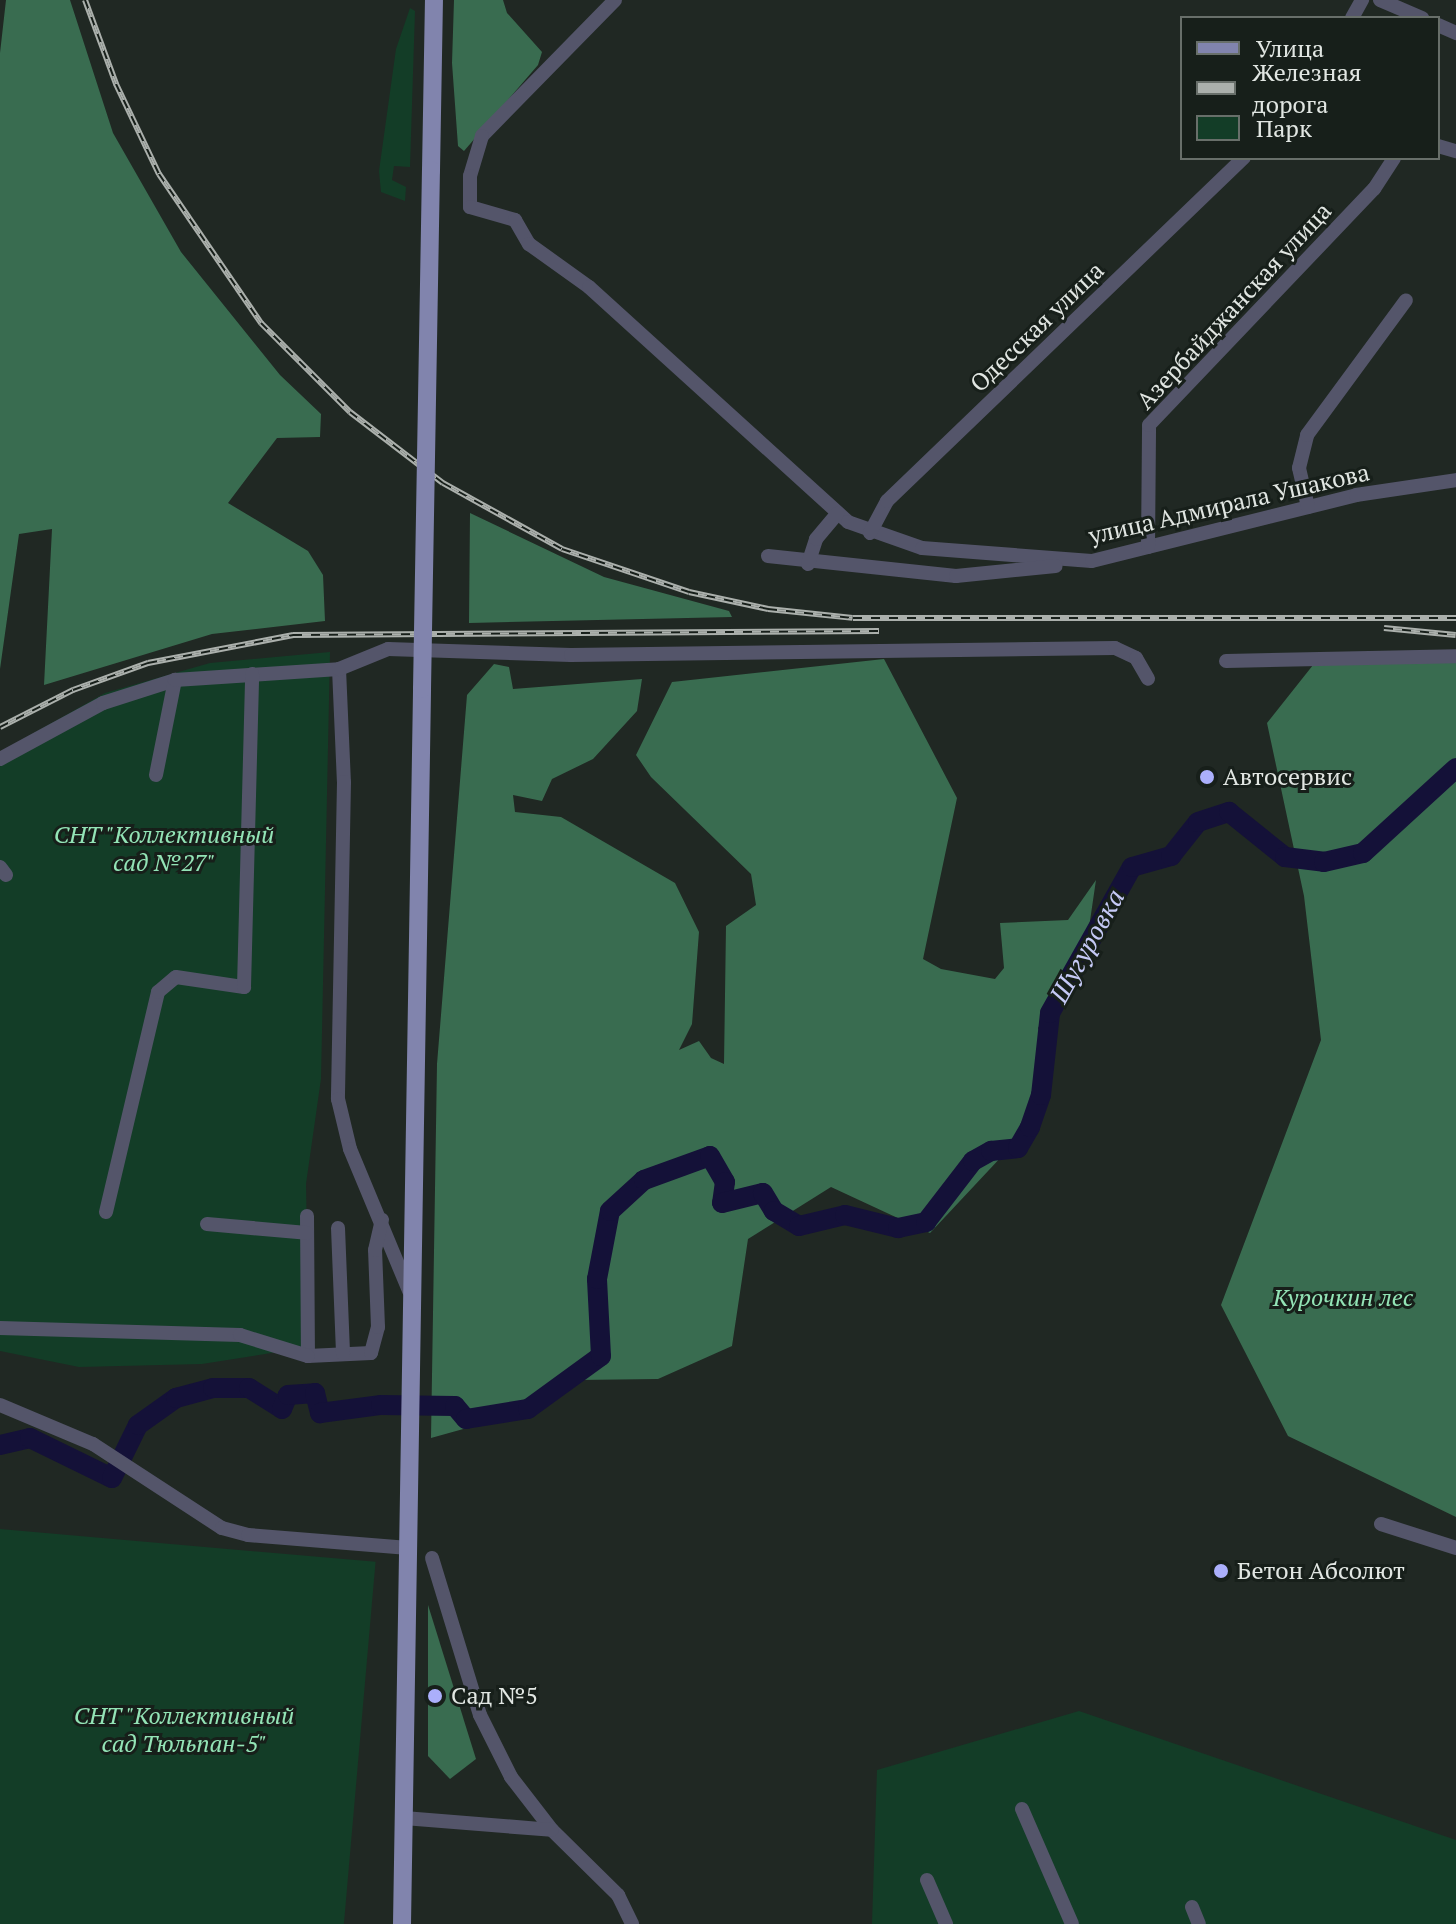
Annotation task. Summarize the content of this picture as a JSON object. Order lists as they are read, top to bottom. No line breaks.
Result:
{"streets":{"street":["Азербайджанская улица","Одесская улица","улица Адмирала Ушакова"]},"crossings":[["Азербайджанская улица","улица Адмирала Ушакова"],["Одесская улица","улица Адмирала Ушакова"]],"water":["Шугуровка"],"parks":["СНТ \"Коллективный сад №27\"","Курочкин лес","СНТ \"Коллективный сад Тюльпан-5\""],"places":["Автосервис","Бетон Абсолют","Сад №5"],"legend":["Улица","Железная дорога","Парк"]}
